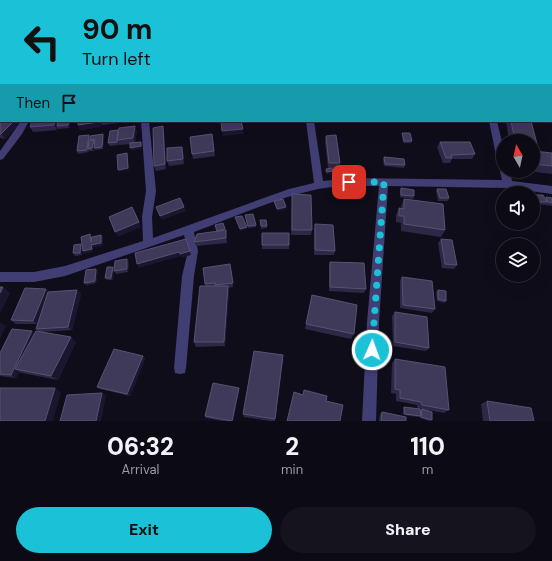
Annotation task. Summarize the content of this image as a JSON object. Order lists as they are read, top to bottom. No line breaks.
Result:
{"north":"top","page":{"turn":["90 m","Turn left"],"then":"Then","eta":["06:32","Arrival","2","min","110","m"],"buttons":["Exit","Share"]}}
